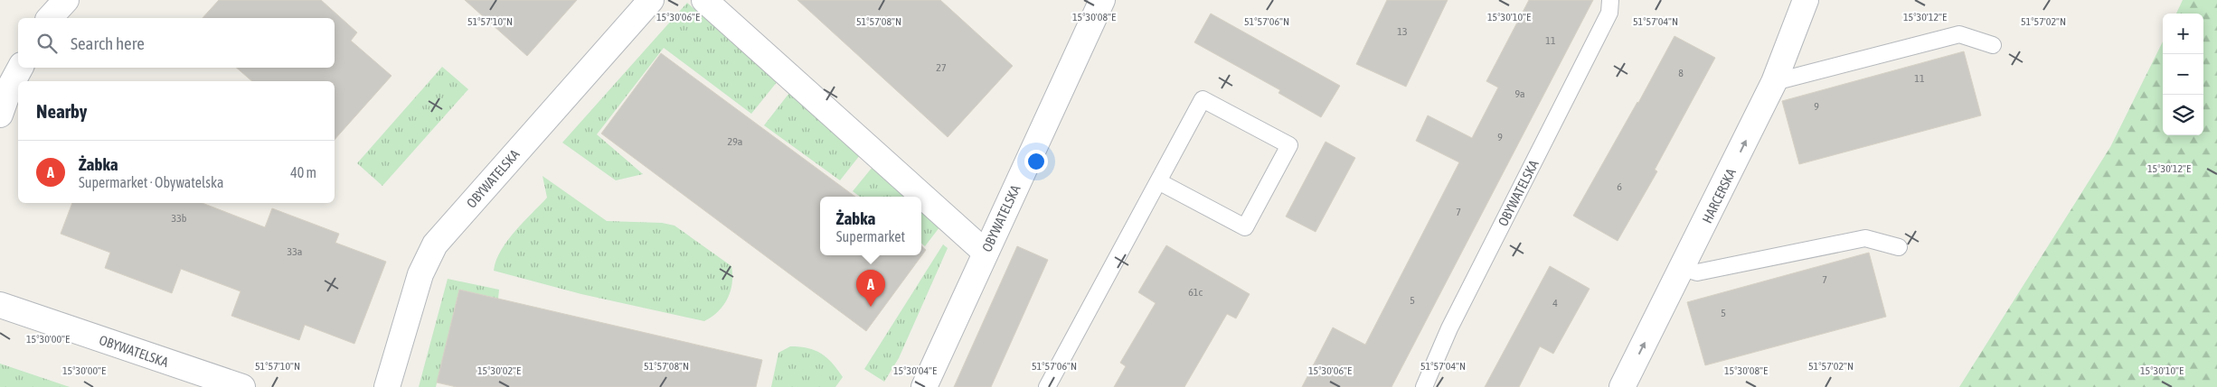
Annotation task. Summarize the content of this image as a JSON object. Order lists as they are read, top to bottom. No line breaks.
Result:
{"streets":{"street":["OBYWATELSKA","HARCERSKA"]},"one_way":["HARCERSKA"],"house_numbers":["13","11","27","8","11","9a","9","9","29a","6","7","33b","33a","7","61c","5","4","5"],"page":{"map_buttons":["+","−"],"search":"Search here","heading":"Nearby","list":[{"mark":"A","name":"Żabka","note":"Supermarket · Obywatelska","value":"40 m"}],"popup":["Żabka","Supermarket"],"pins":"A"},"coordinates":["15°30'06\"E","15°30'08\"E","15°30'10\"E","15°30'12\"E","51°57'10\"N","51°57'08\"N","51°57'06\"N","51°57'04\"N","51°57'02\"N","15°30'00\"E","15°30'02\"E","15°30'04\"E"]}
